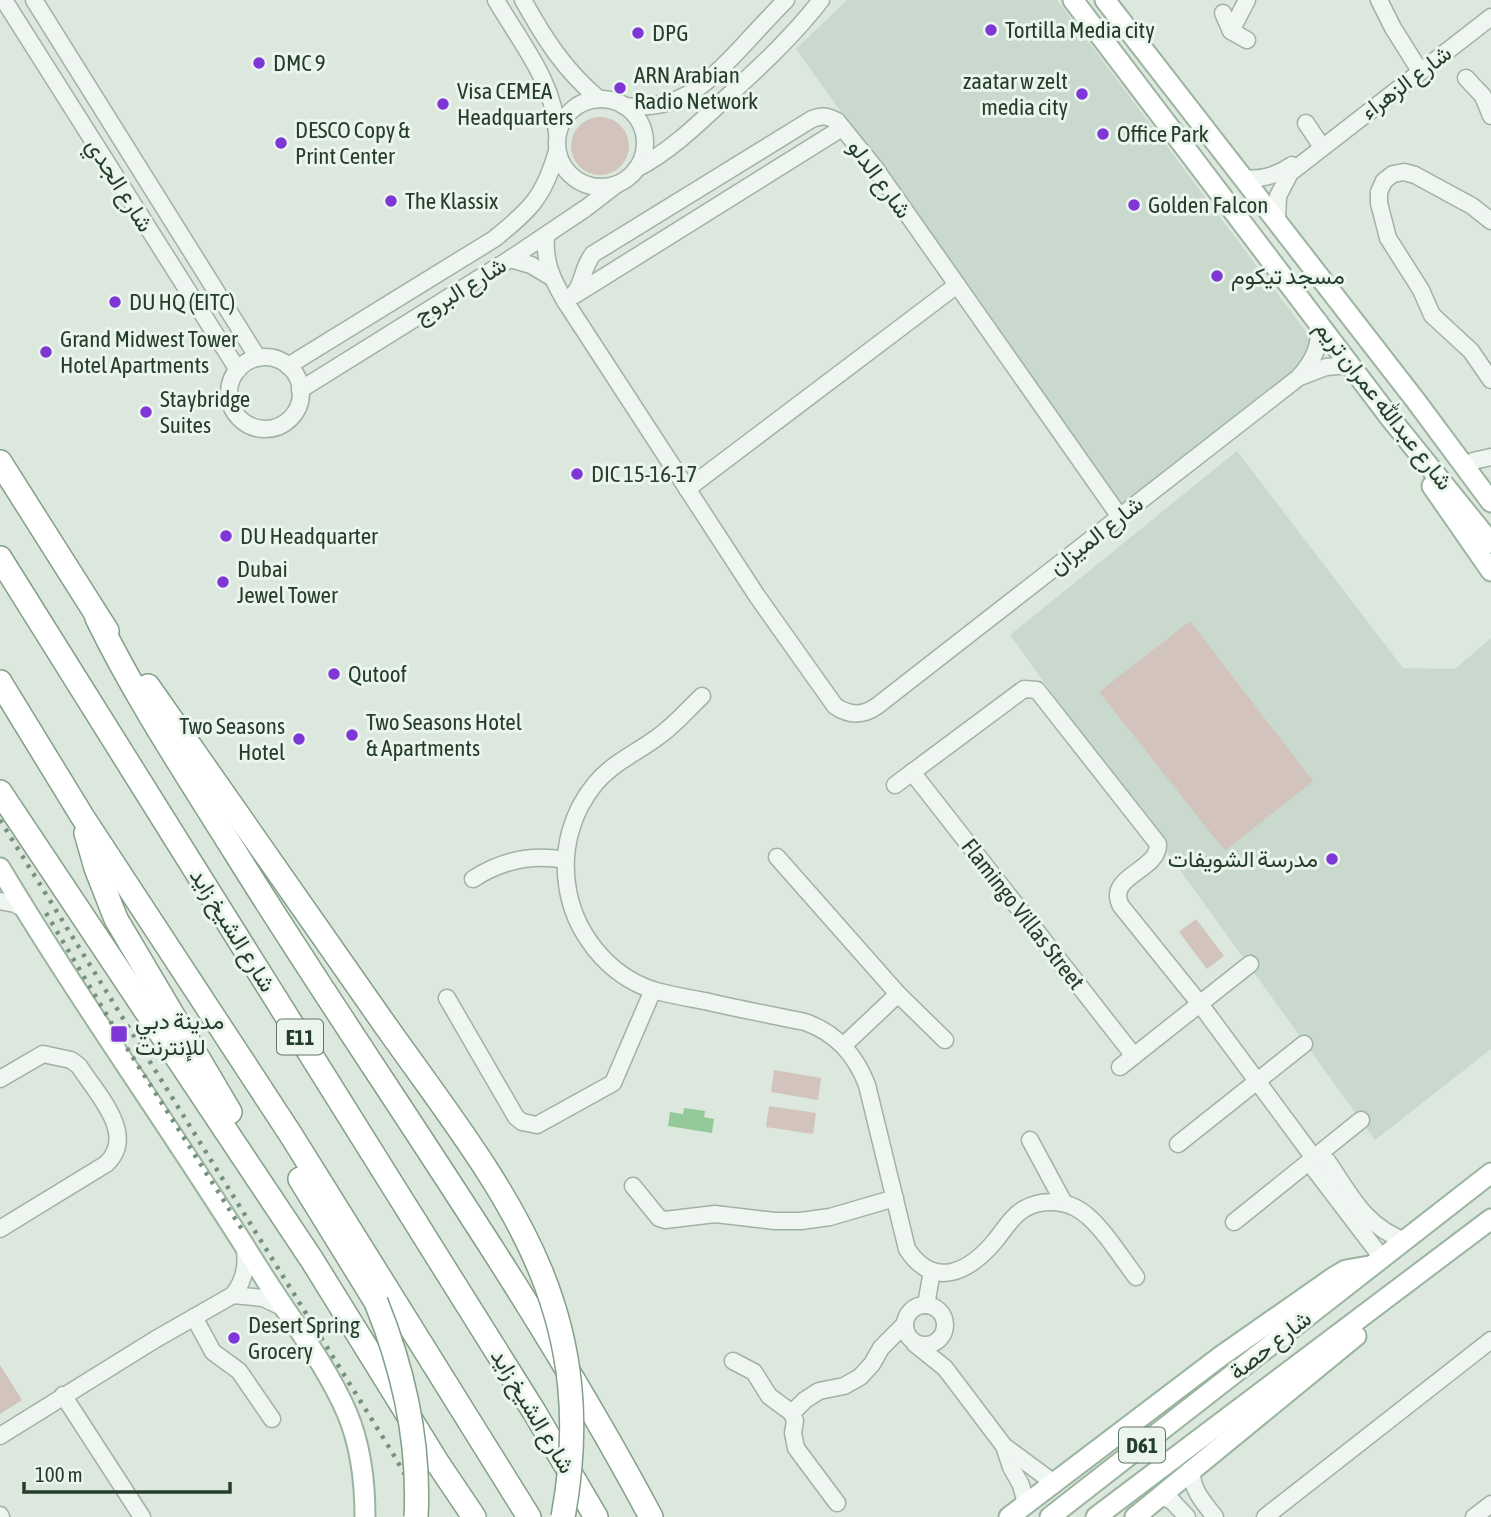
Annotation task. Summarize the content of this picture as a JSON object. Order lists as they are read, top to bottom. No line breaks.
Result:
{"streets":{"highway":["شارع الشيخ زايد","E11"],"main road":["شارع عبدالله عمران تريم","شارع حصة","D61"],"street":["شارع الزهراء","شارع الدلو","شارع الجدي","شارع البروج","شارع الميزان","Flamingo Villas Street"]},"crossings":[["شارع الزهراء","شارع عبدالله عمران تريم"],["شارع الدلو","شارع الميزان"],["شارع الجدي","شارع البروج"],["شارع البروج","شارع الميزان"],["شارع عبدالله عمران تريم","شارع الميزان"]],"places":{"other":["Tortilla Media city","DPG","DMC 9","ARN Arabian Radio Network","zaatar w zelt media city","Visa CEMEA Headquarters","Office Park","DESCO Copy & Print Center","The Klassix","Golden Falcon","مسجد تيكوم","DU HQ (EITC)","Grand Midwest Tower Hotel Apartments","Staybridge Suites","DIC 15-16-17","DU Headquarter","Dubai Jewel Tower","Qutoof","Two Seasons Hotel & Apartments","Two Seasons Hotel","مدرسة الشويفات","Desert Spring Grocery"],"transit":["مدينة دبي للإنترنت"]},"scale_bar":"100 m"}
